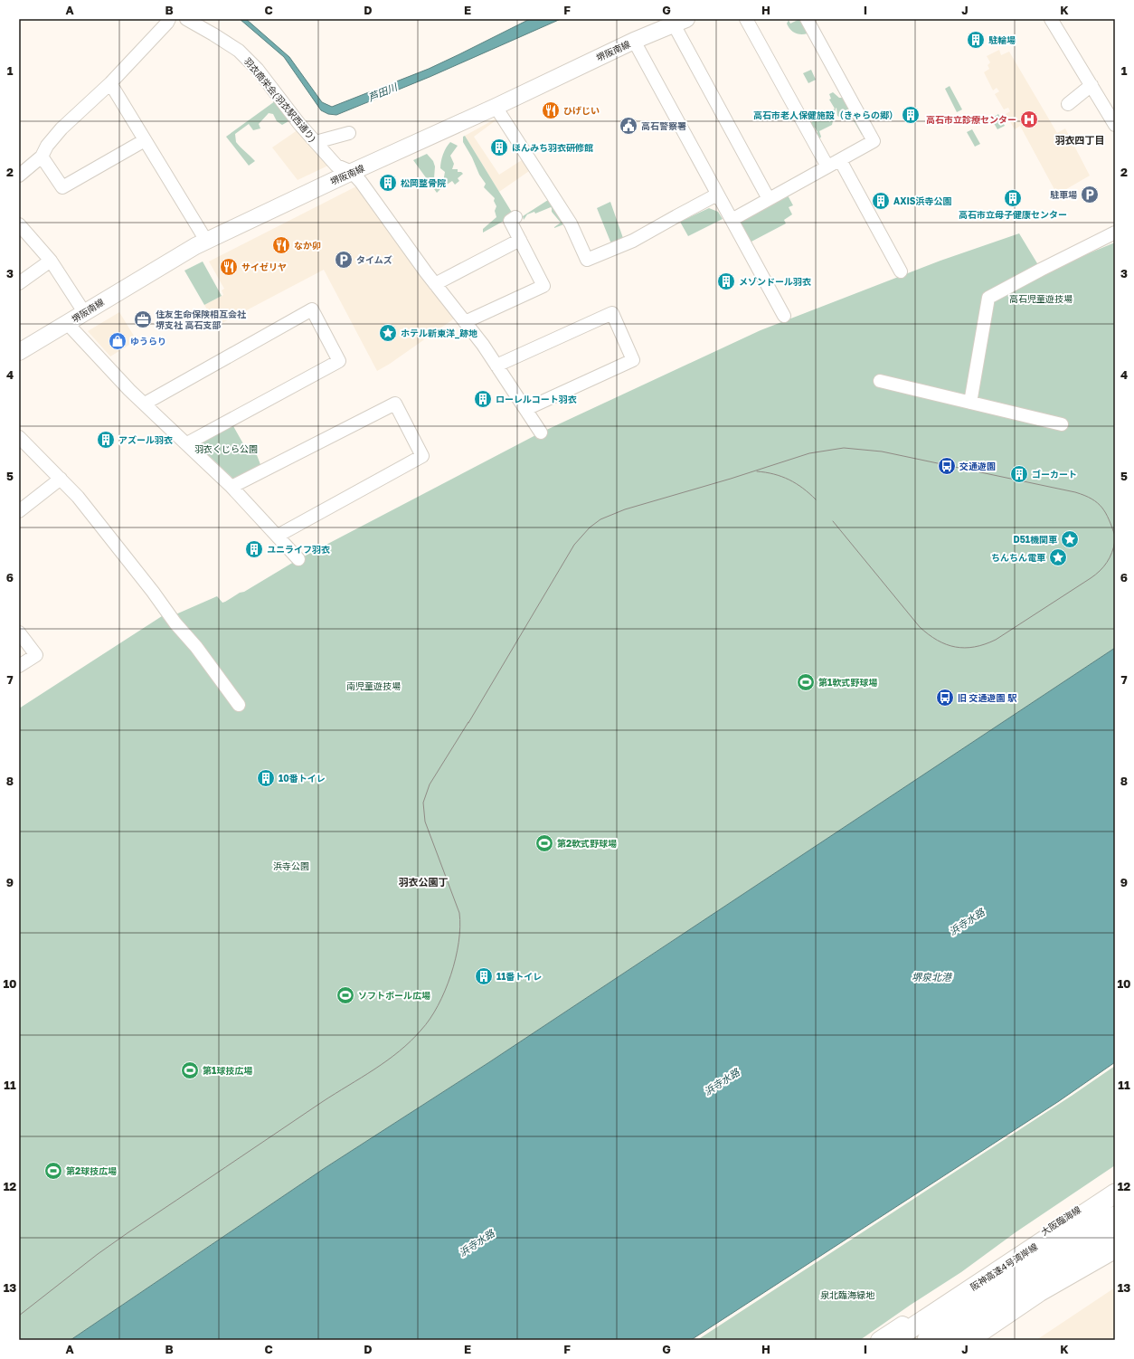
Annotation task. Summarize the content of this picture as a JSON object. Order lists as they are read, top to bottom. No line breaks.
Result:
{"streets":{"highway":["阪神高速4号湾岸線"],"main road":["堺阪南線","大阪臨海線"],"street":["羽衣商栄会(羽衣駅西通り)"]},"crossings":[["堺阪南線","羽衣商栄会(羽衣駅西通り)"]],"districts":["羽衣四丁目","羽衣公園丁"],"water":["芦田川","浜寺水路","堺泉北港"],"parks":["高石児童遊技場","羽衣くじら公園","南児童遊技場","浜寺公園","泉北臨海緑地"],"places":{"building":["駐輪場","高石市老人保健施設（きゃらの郷）","ほんみち羽衣研修館","松岡整骨院","高石市立母子健康センター","AXIS浜寺公園","メゾンドール羽衣","ローレルコート羽衣","アズール羽衣","ゴーカート","ユニライフ羽衣","10番トイレ","11番トイレ"],"restaurant":["ひげじい","なか卯","サイゼリヤ"],"hospital":["高石市立診療センター"],"public building":["高石警察署"],"parking":["駐車場","タイムズ"],"office":["住友生命保険相互会社 堺支社 高石支部"],"place":["ホテル新東洋_跡地","D51機関車","ちんちん電車"],"shop":["ゆうらり"],"bus stop":["交通遊園","旧 交通遊園 駅"],"sports":["第1軟式野球場","第2軟式野球場","ソフトボール広場","第1球技広場","第2球技広場"]},"grid":{"columns":["A","B","C","D","E","F","G","H","I","J","K"],"rows":["1","2","3","4","5","6","7","8","9","10","11","12","13"]}}
